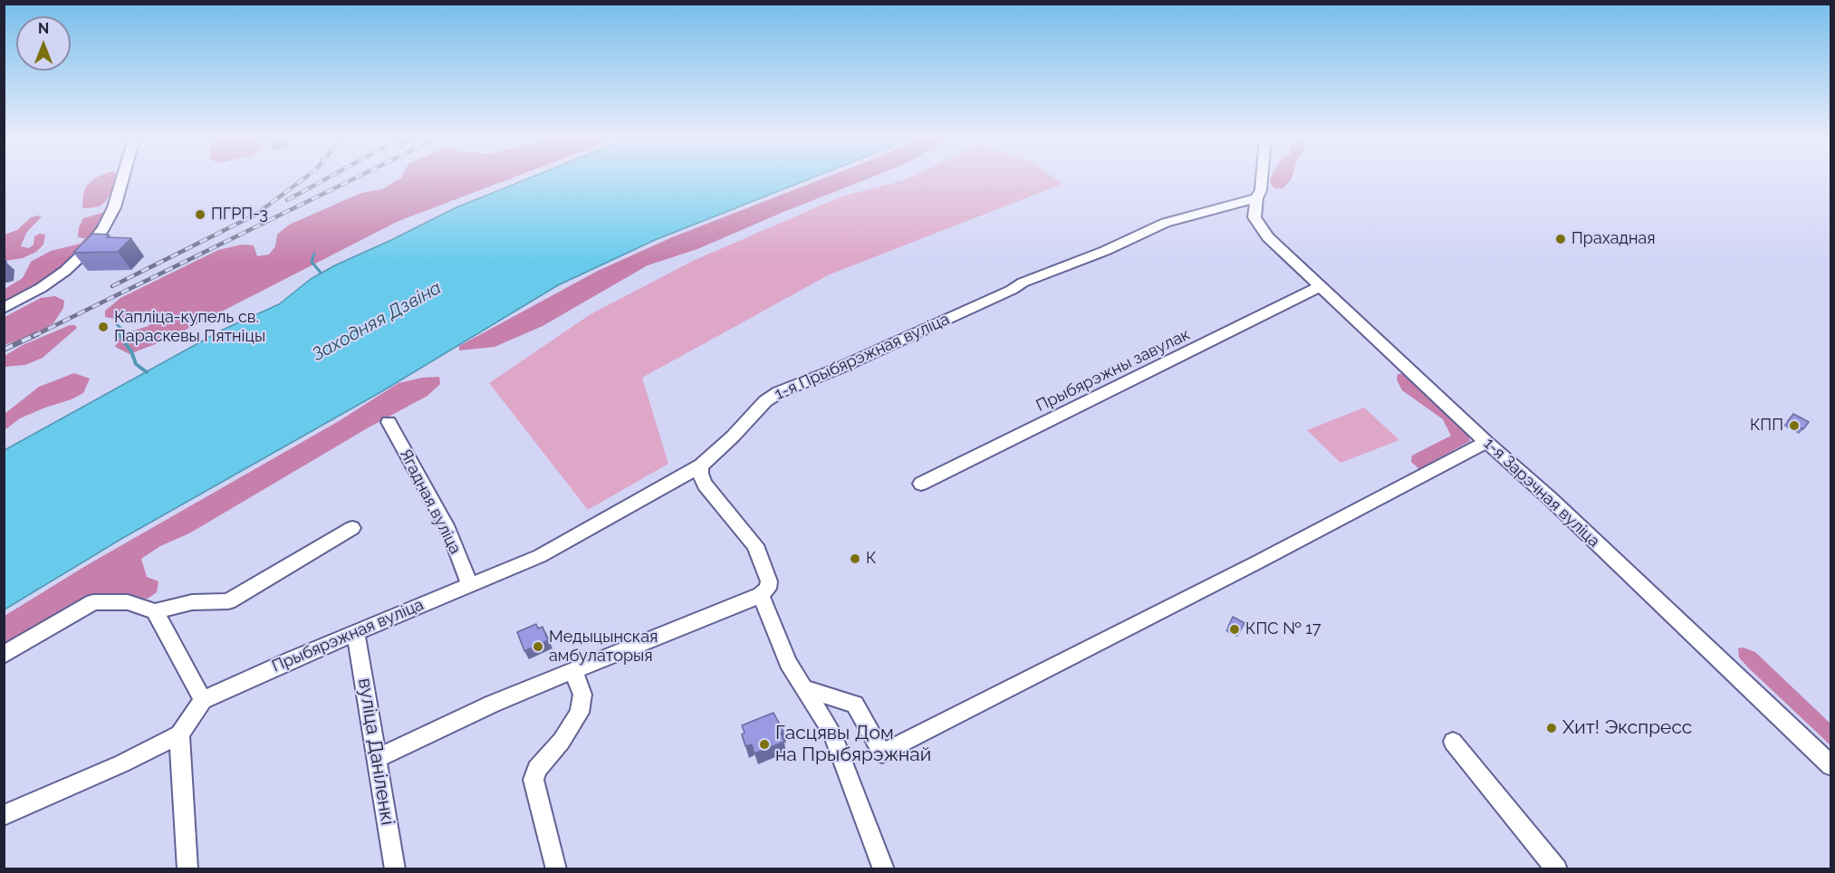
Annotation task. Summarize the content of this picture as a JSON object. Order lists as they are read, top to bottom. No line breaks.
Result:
{"streets":{"street":["1-я Прыбярэжная вуліца","Прыбярэжны завулак","1-я Зарэчная вуліца","Ягадная вуліца","Прыбярэжная вуліца","вуліца Даніленкі"]},"crossings":[["1-я Прыбярэжная вуліца","Прыбярэжная вуліца"],["Прыбярэжны завулак","1-я Зарэчная вуліца"],["Ягадная вуліца","Прыбярэжная вуліца"],["Прыбярэжная вуліца","вуліца Даніленкі"]],"water":["Заходняя Дзвіна"],"places":["ПГРП-3","Прахадная","Капліца-купель св. Параскевы Пятніцы","КПП","К","КПС № 17","Медыцынская амбулаторыя","Хит! Экспресс","Гасцявы Дом на Прыбярэжнай"],"north":"top"}
